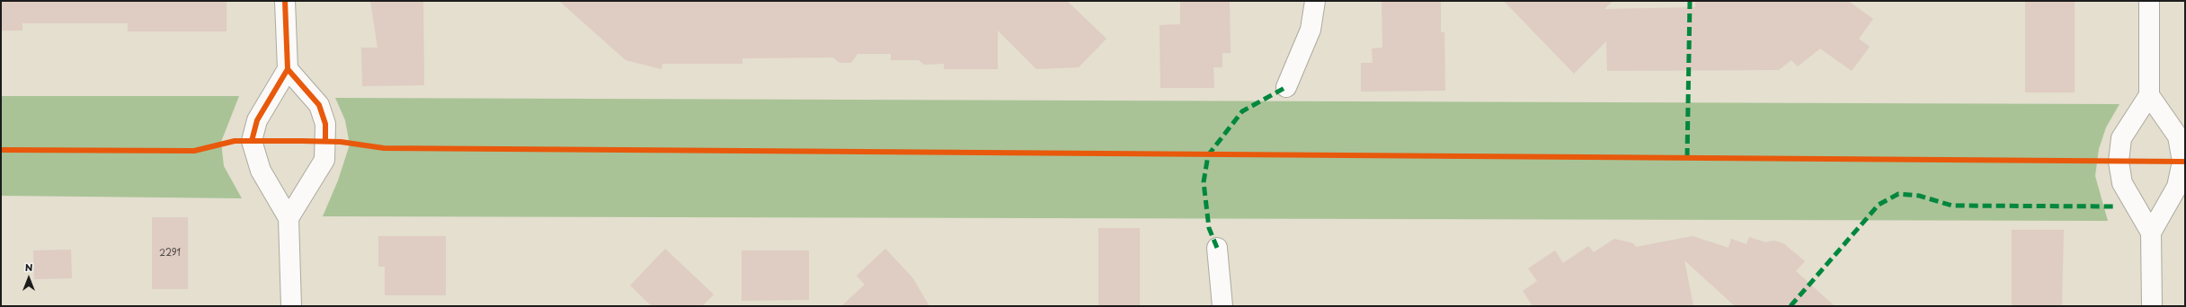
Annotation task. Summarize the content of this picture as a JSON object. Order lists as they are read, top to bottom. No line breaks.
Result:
{"house_numbers":["2291"],"north":"top"}
